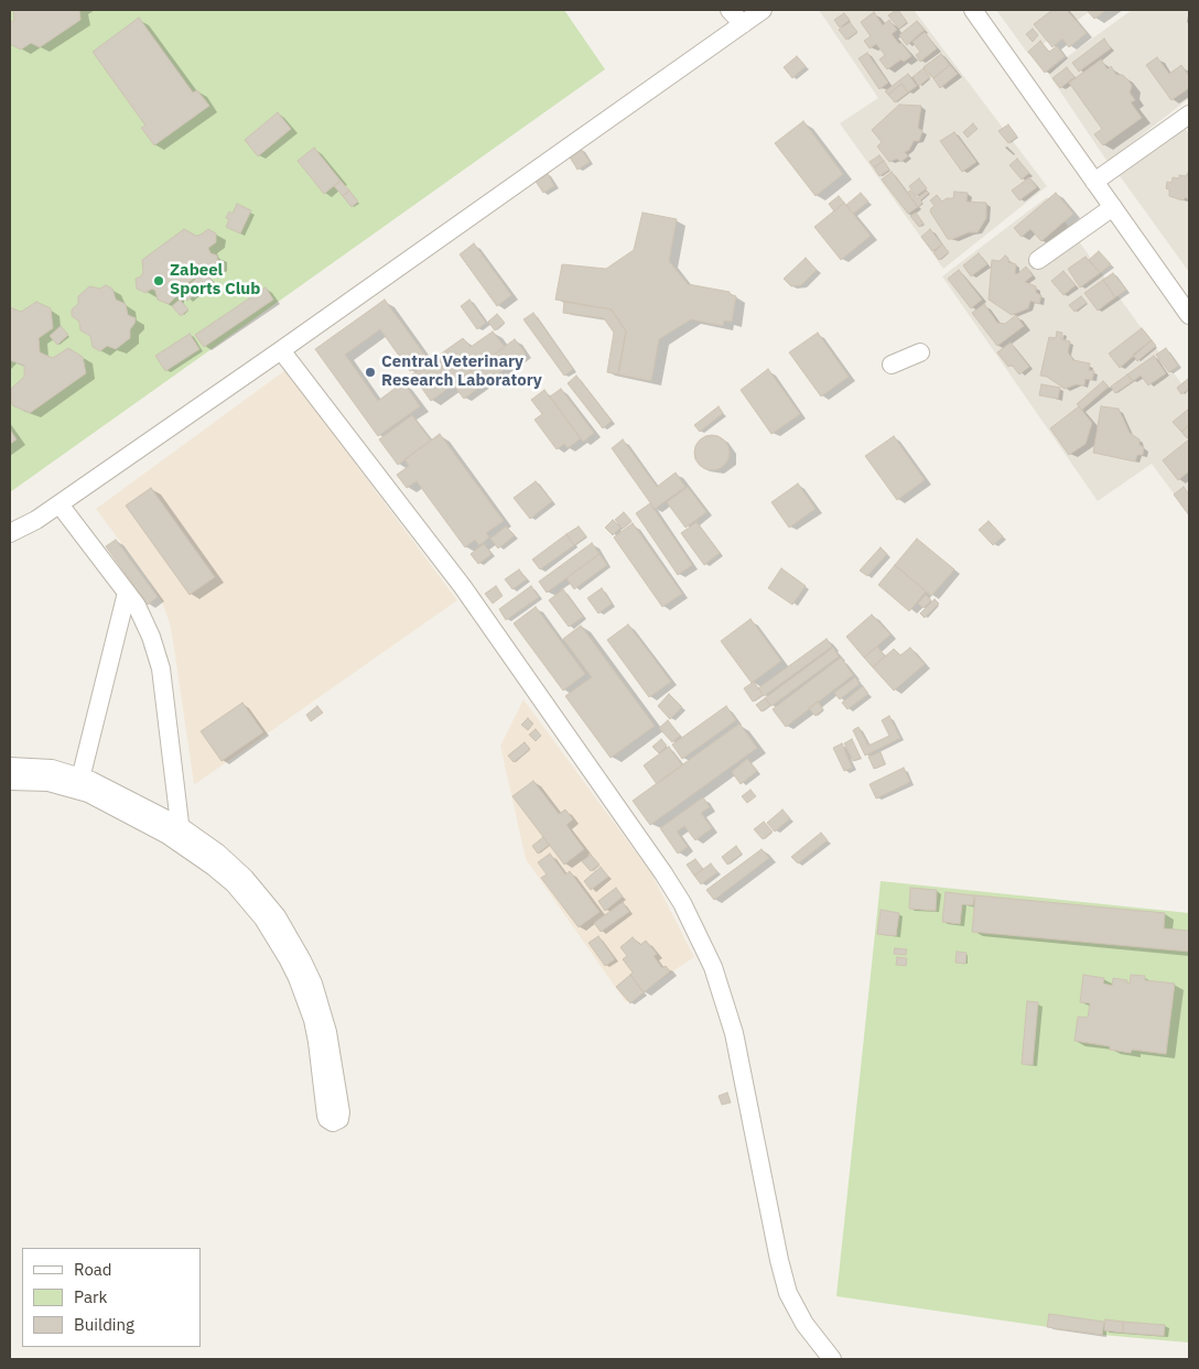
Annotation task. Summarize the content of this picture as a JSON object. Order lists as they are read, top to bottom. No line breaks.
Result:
{"places":["Zabeel Sports Club","Central Veterinary Research Laboratory"],"legend":["Road","Park","Building"]}
